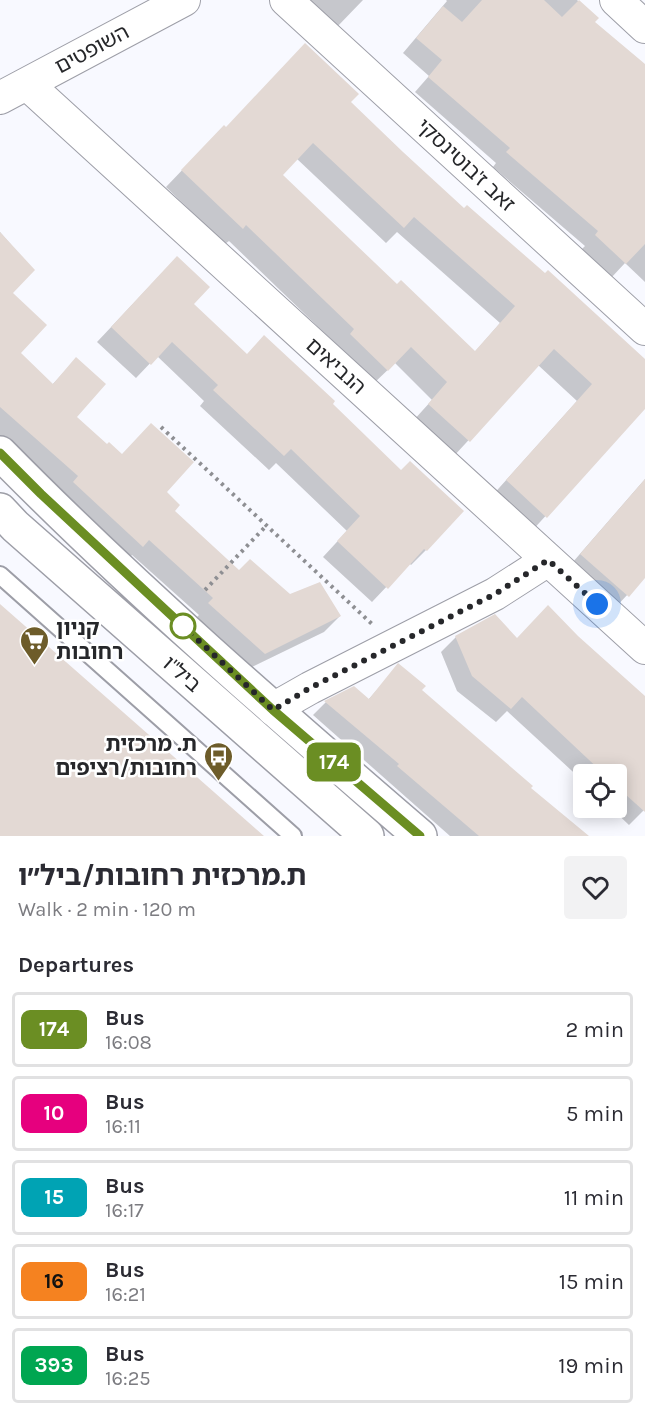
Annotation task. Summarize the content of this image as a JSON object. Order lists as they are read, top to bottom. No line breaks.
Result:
{"streets":{"street":["השופטים","זאב ז'בוטינסקי","הנביאים","ביל\"ו"]},"crossings":[["השופטים","הנביאים"]],"places":{"supermarket":["קניון רחובות"],"bus stop":["ת. מרכזית רחובות/רציפים"]},"lines":["bus line 174"],"page":{"on_map":"174","heading":[["ת.מרכזית רחובות/ביל״ו","Walk · 2 min · 120 m"],"Departures"],"list":[{"mark":"174","name":"Bus","note":"16:08","value":"2 min"},{"mark":"10","name":"Bus","note":"16:11","value":"5 min"},{"mark":"15","name":"Bus","note":"16:17","value":"11 min"},{"mark":"16","name":"Bus","note":"16:21","value":"15 min"},{"mark":"393","name":"Bus","note":"16:25","value":"19 min"}]}}
